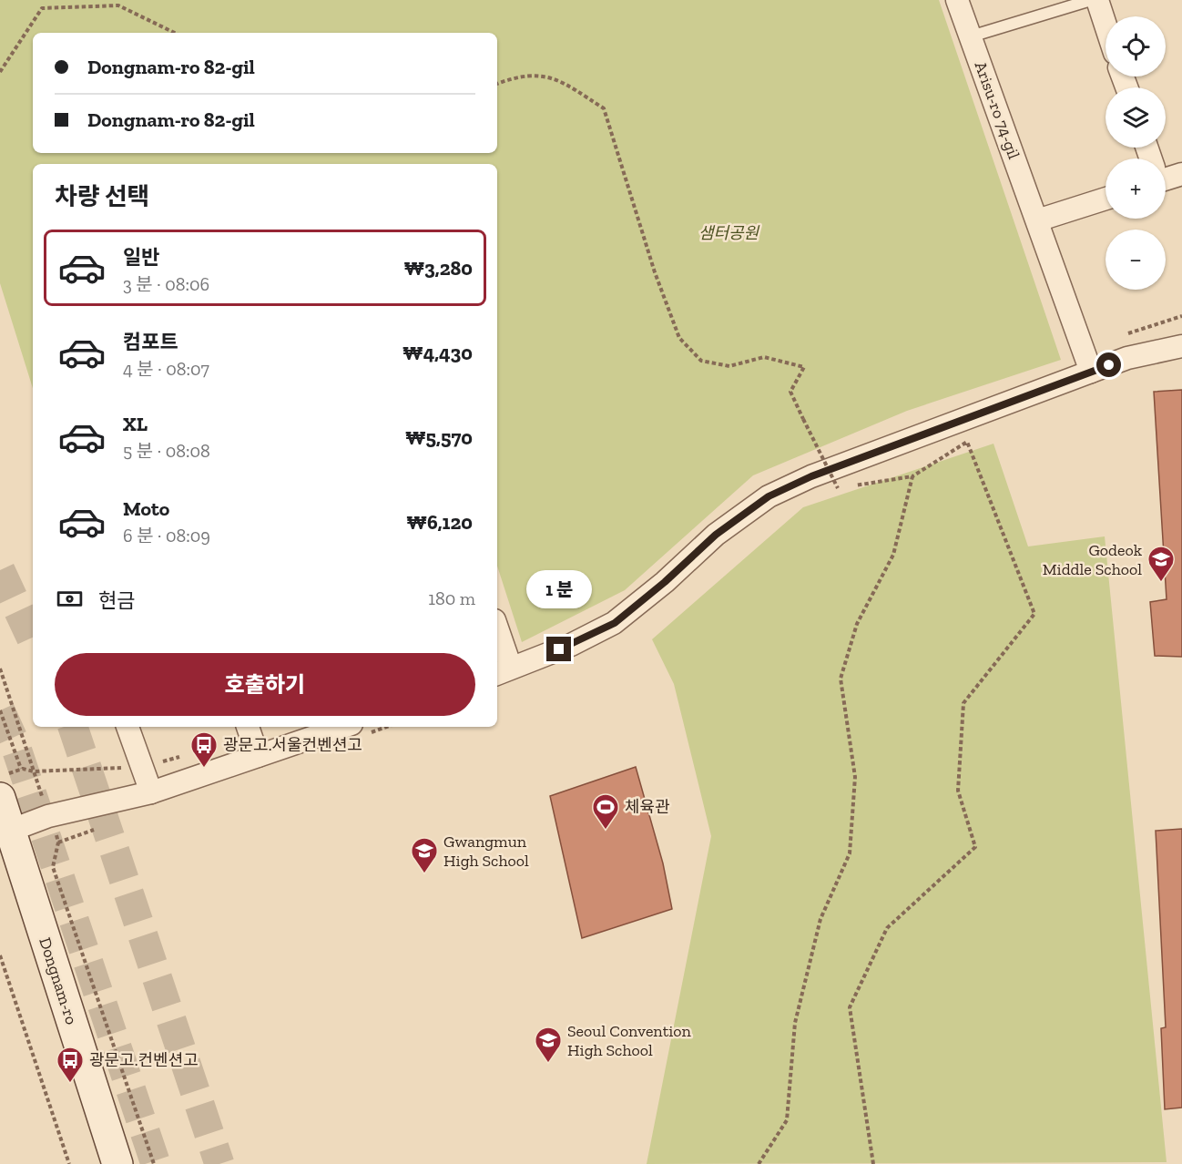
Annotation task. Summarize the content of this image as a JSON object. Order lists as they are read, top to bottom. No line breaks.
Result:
{"streets":{"main road":["Dongnam-ro"],"street":["Arisu-ro 74-gil"]},"parks":["샘터공원"],"places":{"school or university":["Godeok Middle School","Gwangmun High School","Seoul Convention High School"],"bus stop":["광문고.서울컨벤션고","광문고.컨벤션고"],"sports":["체육관"]},"page":{"map_buttons":["+","−"],"banner":["Dongnam-ro 82-gil","Dongnam-ro 82-gil"],"heading":"차량 선택","list":[{"name":"일반","note":"3 분 · 08:06","value":"₩3,280"},{"name":"컴포트","note":"4 분 · 08:07","value":"₩4,430"},{"name":"XL","note":"5 분 · 08:08","value":"₩5,570"},{"name":"Moto","note":"6 분 · 08:09","value":"₩6,120"}],"pay":["현금","180 m"],"bubble":"1 분","buttons":"호출하기"}}
